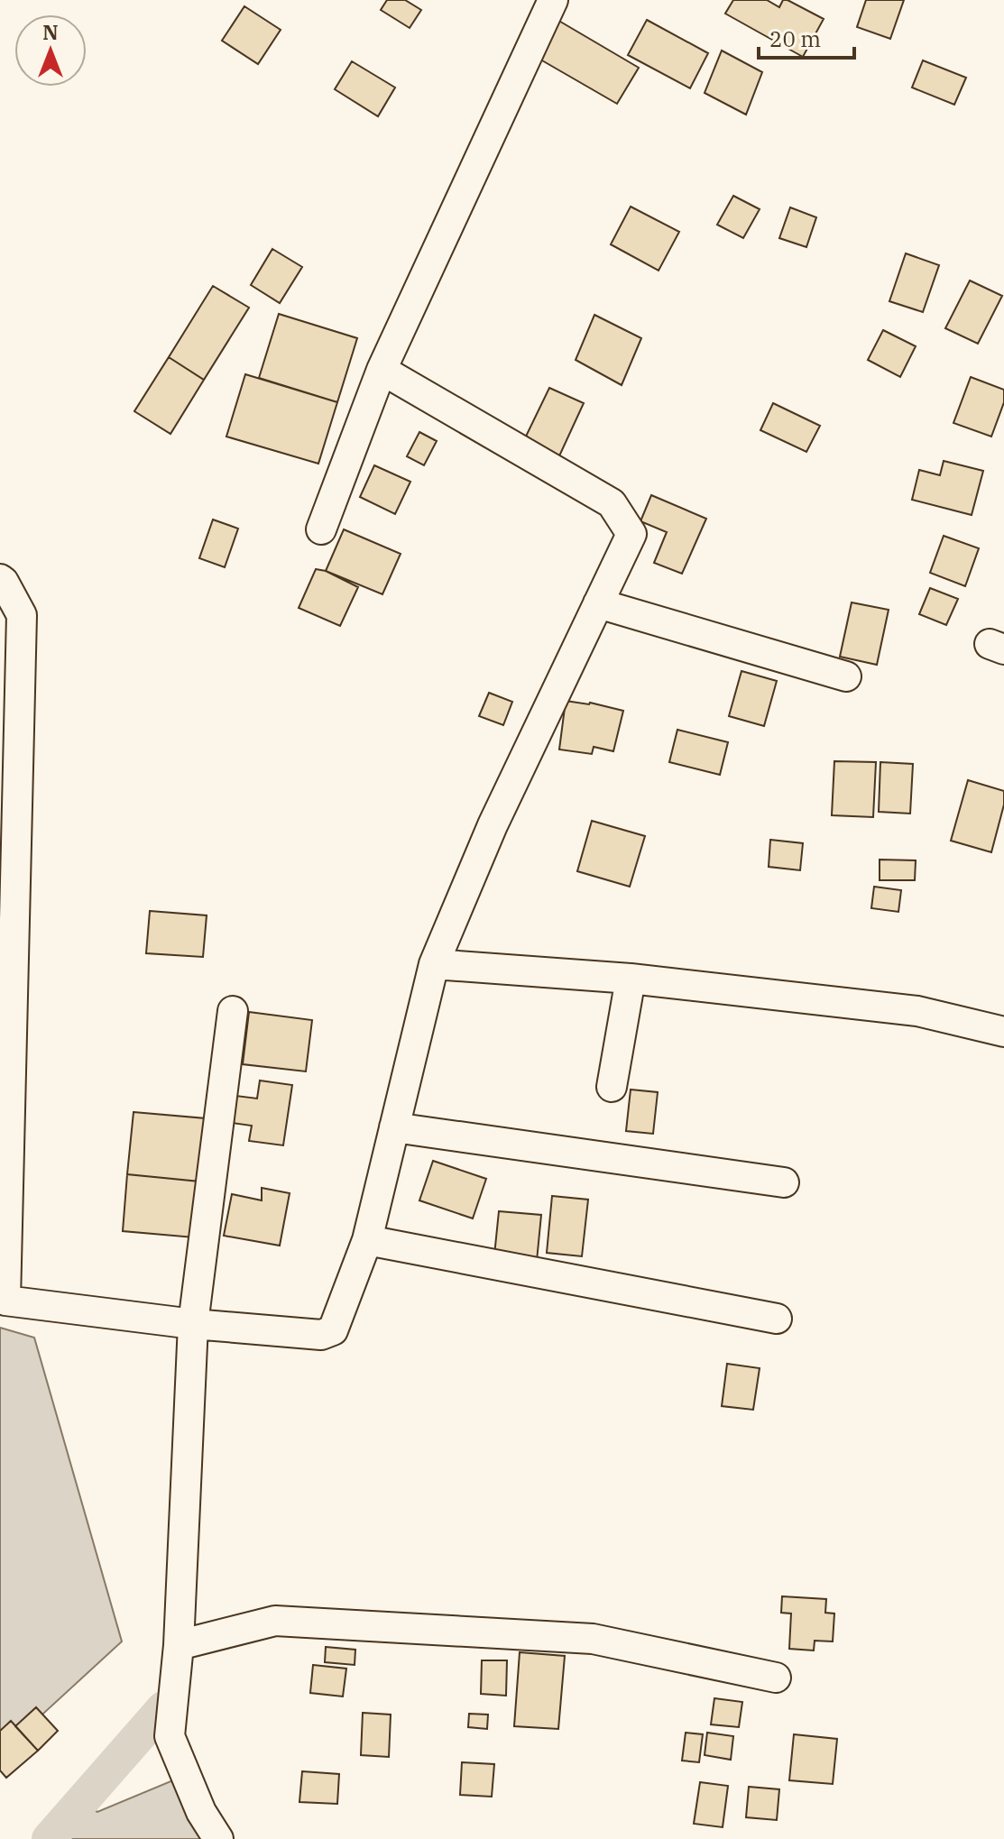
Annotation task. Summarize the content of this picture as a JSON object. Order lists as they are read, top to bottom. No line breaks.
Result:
{"scale_bar":"20 m","north":"top"}
